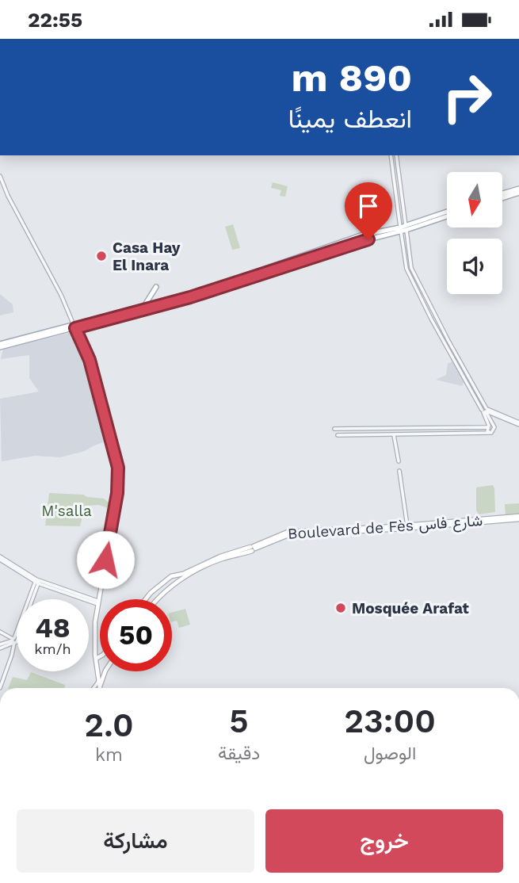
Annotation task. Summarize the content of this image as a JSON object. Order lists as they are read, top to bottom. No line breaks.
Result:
{"streets":{"main road":["Boulevard de Fès شارع فاس"]},"parks":["M'salla"],"places":["Casa Hay El Inara","Mosquée Arafat"],"north":"bottom","page":{"status":"22:55","turn":["890 m","انعطف يمينًا"],"speed":"48 km/h","limit":"50","eta":["23:00","الوصول","5","دقيقة","2.0","km"],"buttons":["خروج","مشاركة"]}}
